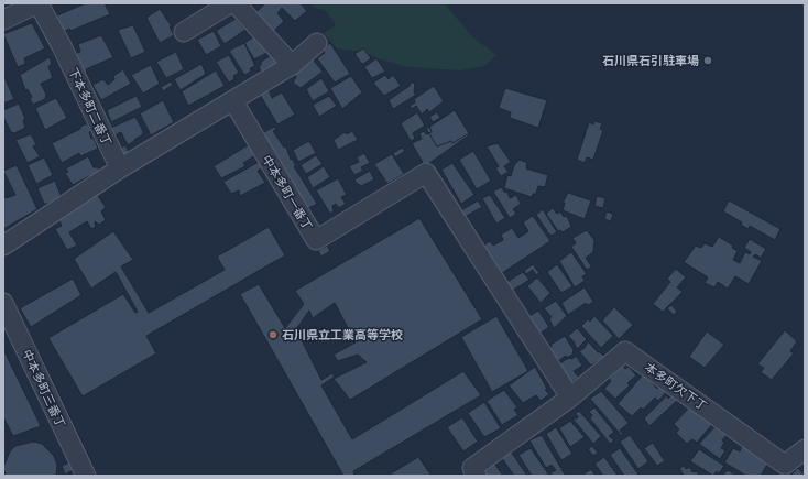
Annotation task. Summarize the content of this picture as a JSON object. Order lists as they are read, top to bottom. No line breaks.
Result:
{"streets":{"street":["下本多町二番丁","中本多町一番丁","本多町欠下丁","中本多町三番丁"]},"crossings":[["中本多町一番丁","本多町欠下丁"]],"places":["石川県石引駐車場","石川県立工業高等学校"]}
